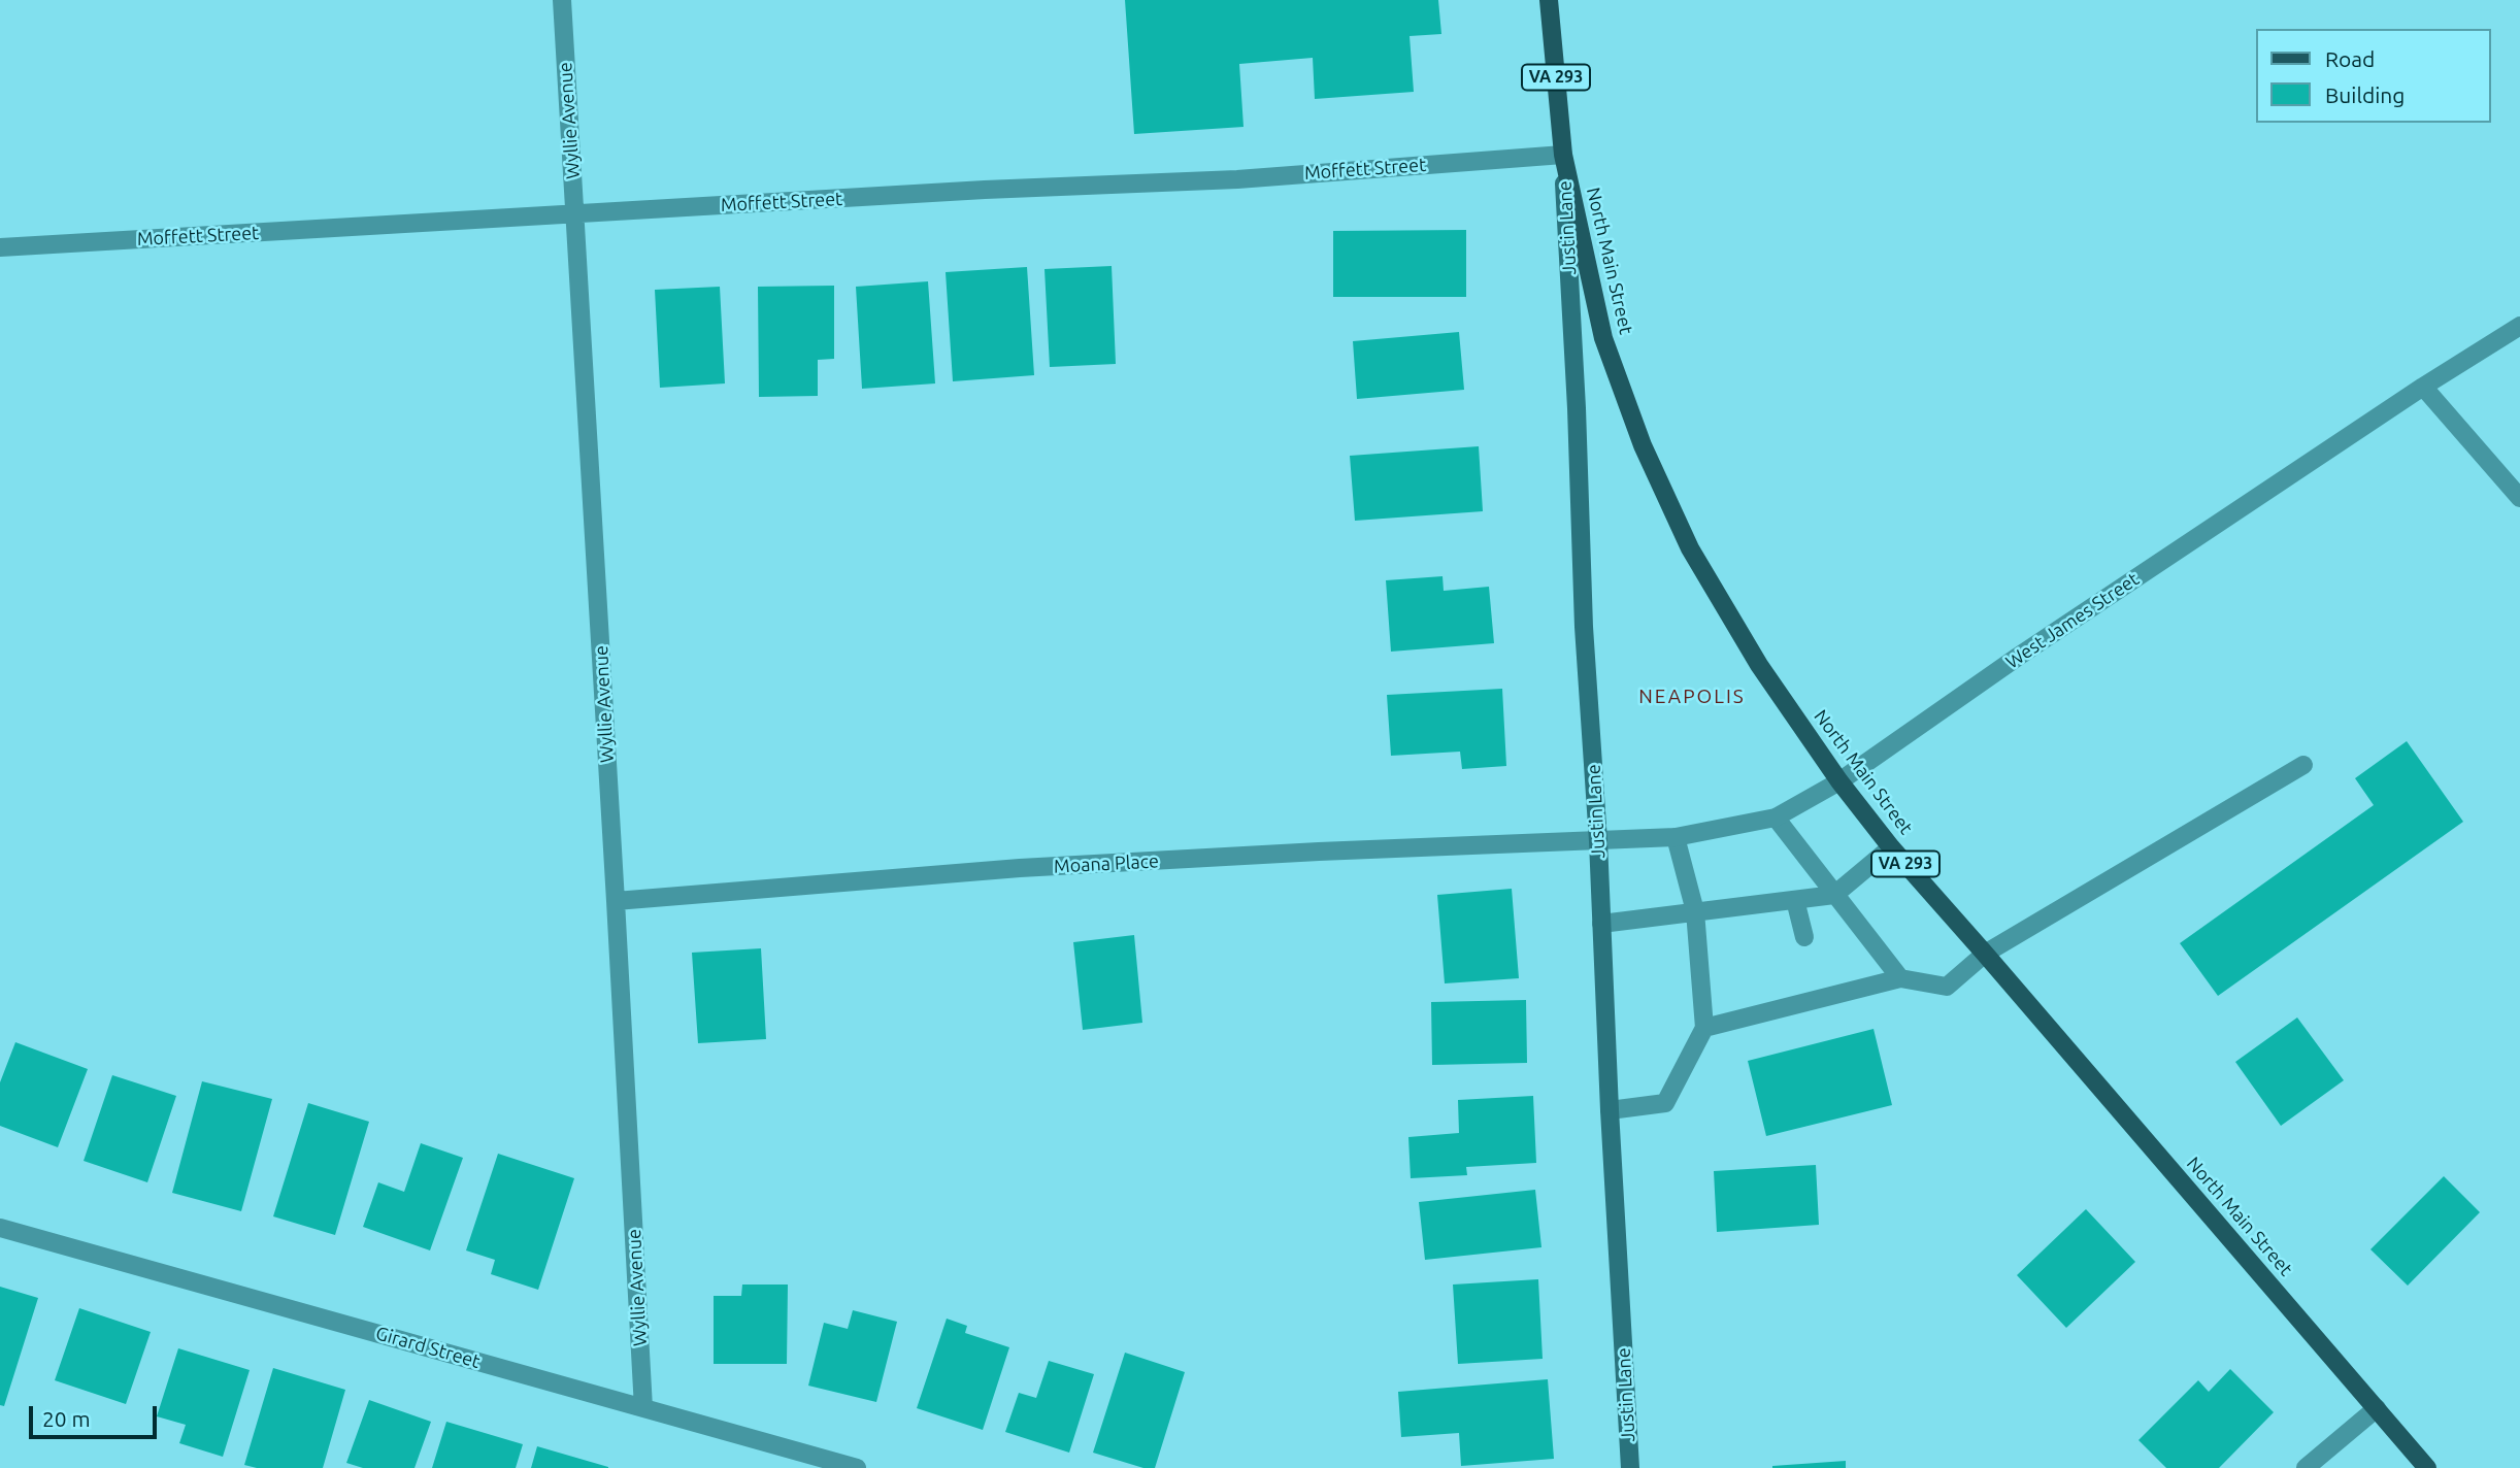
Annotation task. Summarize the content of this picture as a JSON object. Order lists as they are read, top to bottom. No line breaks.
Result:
{"streets":{"main road":["VA 293","Justin Lane","North Main Street"],"street":["Wyllie Avenue","Moffett Street","West James Street","Moana Place","Girard Street"]},"crossings":[["Wyllie Avenue","Moffett Street"],["Wyllie Avenue","Moana Place"],["Wyllie Avenue","Girard Street"],["Moffett Street","Justin Lane"],["Moffett Street","North Main Street"],["Justin Lane","North Main Street"],["Justin Lane","West James Street"],["Justin Lane","Moana Place"],["North Main Street","West James Street"],["West James Street","Moana Place"]],"districts":["NEAPOLIS"],"legend":["Road","Building"],"scale_bar":"20 m"}
